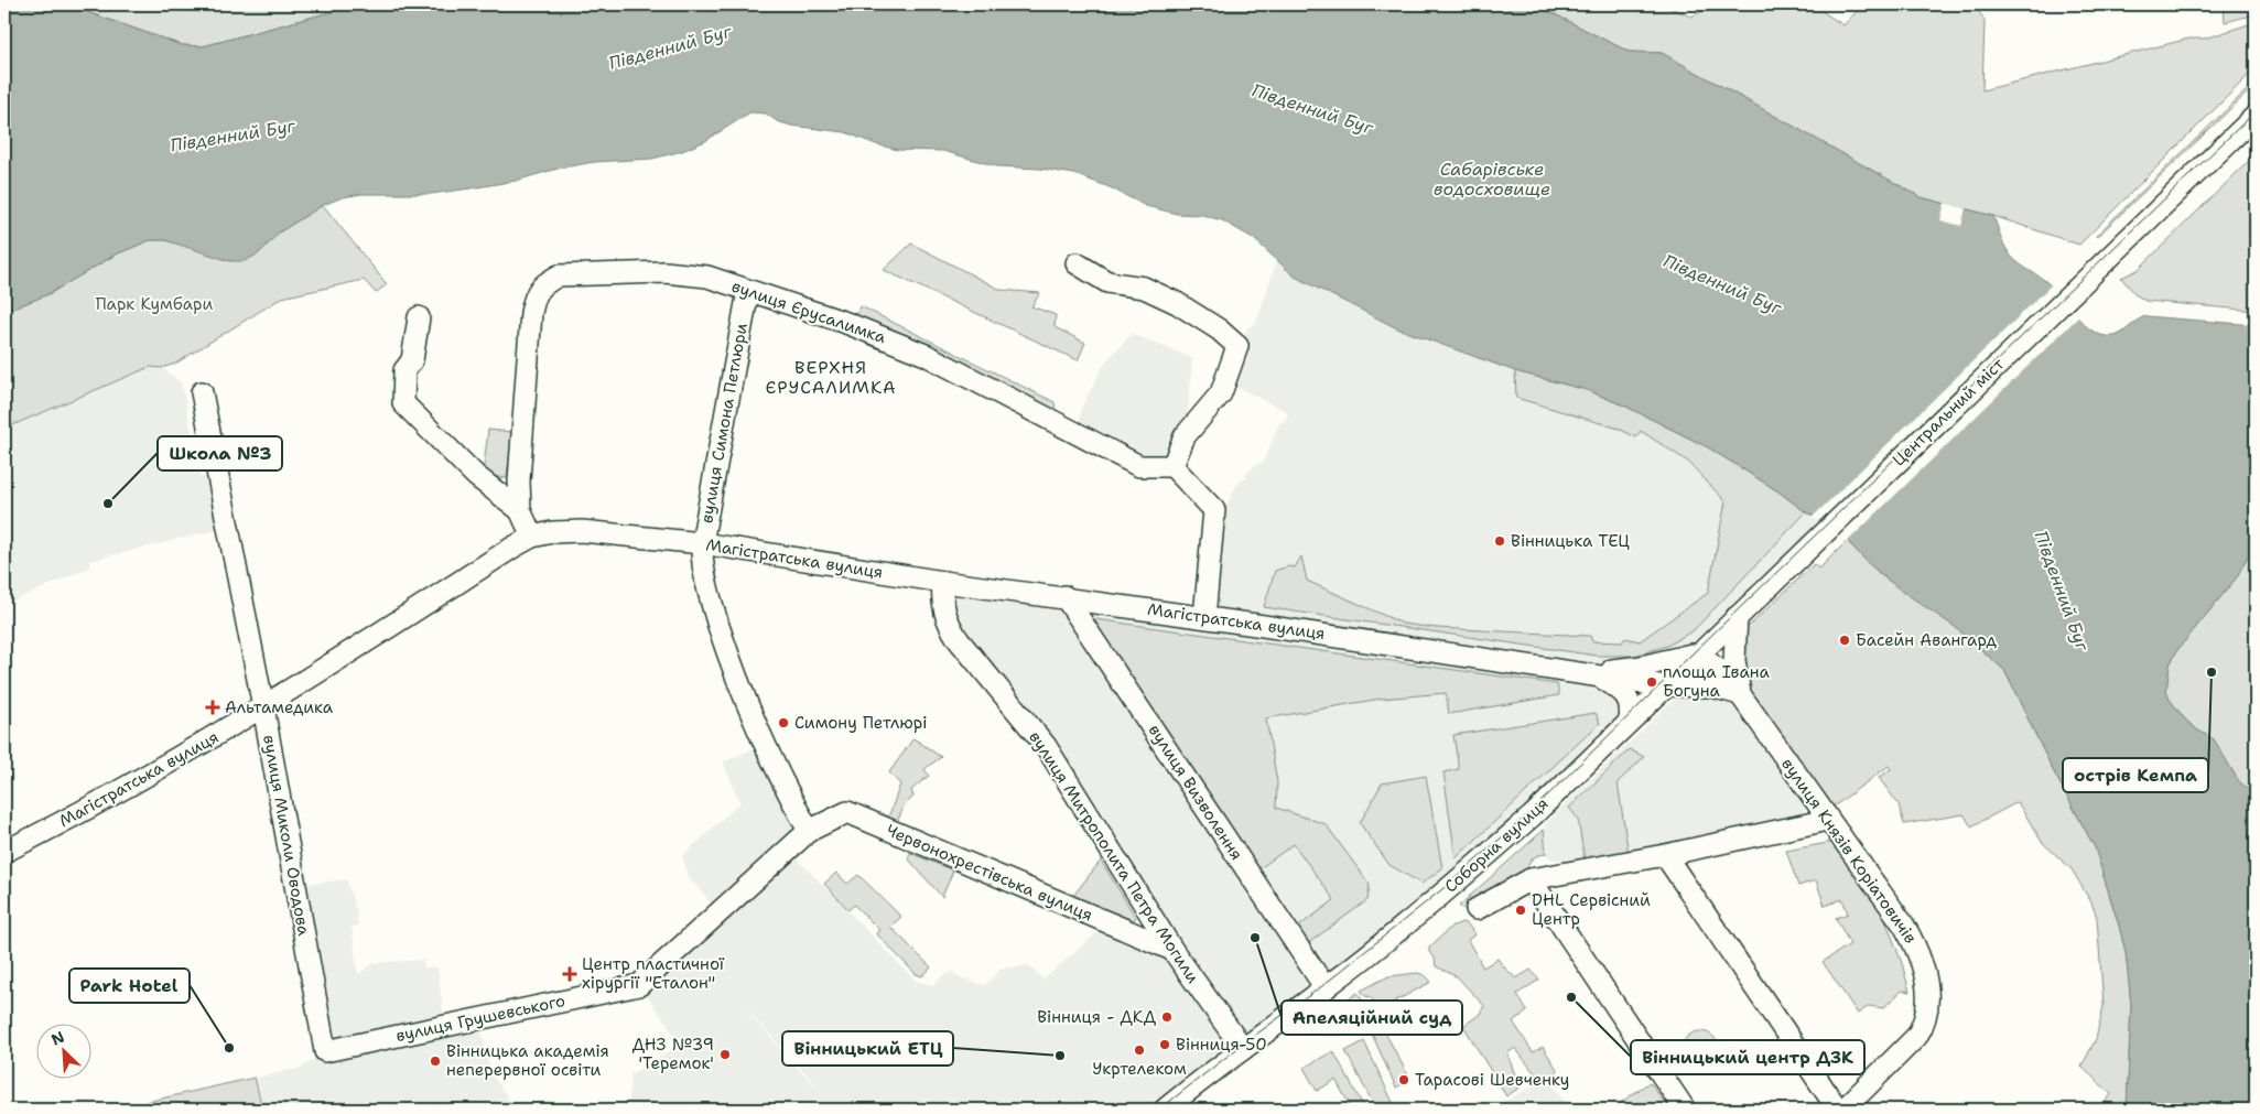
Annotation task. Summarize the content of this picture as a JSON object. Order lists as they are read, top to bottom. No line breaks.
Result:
{"streets":{"street":["вулиця Єрусалимка","Центральний міст","вулиця Симона Петлюри","Магістратська вулиця","вулиця Визволення","вулиця Миколи Оводова","Соборна вулиця","вулиця Князів Коріатовичів","вулиця Митрополита Петра Могили","Червонохрестівська вулиця","вулиця Грушевського"]},"crossings":[["вулиця Єрусалимка","вулиця Симона Петлюри"],["вулиця Єрусалимка","Магістратська вулиця"],["Центральний міст","Соборна вулиця"],["вулиця Симона Петлюри","Магістратська вулиця"],["вулиця Симона Петлюри","Червонохрестівська вулиця"],["вулиця Симона Петлюри","вулиця Грушевського"],["Магістратська вулиця","вулиця Визволення"],["Магістратська вулиця","вулиця Миколи Оводова"],["Магістратська вулиця","Соборна вулиця"],["Магістратська вулиця","вулиця Князів Коріатовичів"],["Магістратська вулиця","вулиця Митрополита Петра Могили"],["вулиця Визволення","Соборна вулиця"],["вулиця Миколи Оводова","вулиця Грушевського"],["Соборна вулиця","вулиця Князів Коріатовичів"],["Соборна вулиця","вулиця Митрополита Петра Могили"],["вулиця Митрополита Петра Могили","Червонохрестівська вулиця"],["Червонохрестівська вулиця","вулиця Грушевського"]],"districts":["ВЕРХНЯ ЄРУСАЛИМКА"],"water":["Південний Буг","Сабарівське водосховище"],"parks":["Парк Кумбари"],"places":{"other":["Школа №3","Вінницька ТЕЦ","Басейн Авангард","острів Кемпа","площа Івана Богуна","Симону Петлюрі","DHL Сервісний Центр","Апеляційний суд","Вінницький центр ДЗК","Вінниця - ДКД","Вінниця-50","Park Hotel","Укртелеком","ДНЗ №39 'Теремок'","Вінницький ЕТЦ","Вінницька академія неперервної освіти","Тарасові Шевченку"],"health":["Альтамедика","Центр пластичної хірургії \"Еталон\""]},"north":"top left"}
